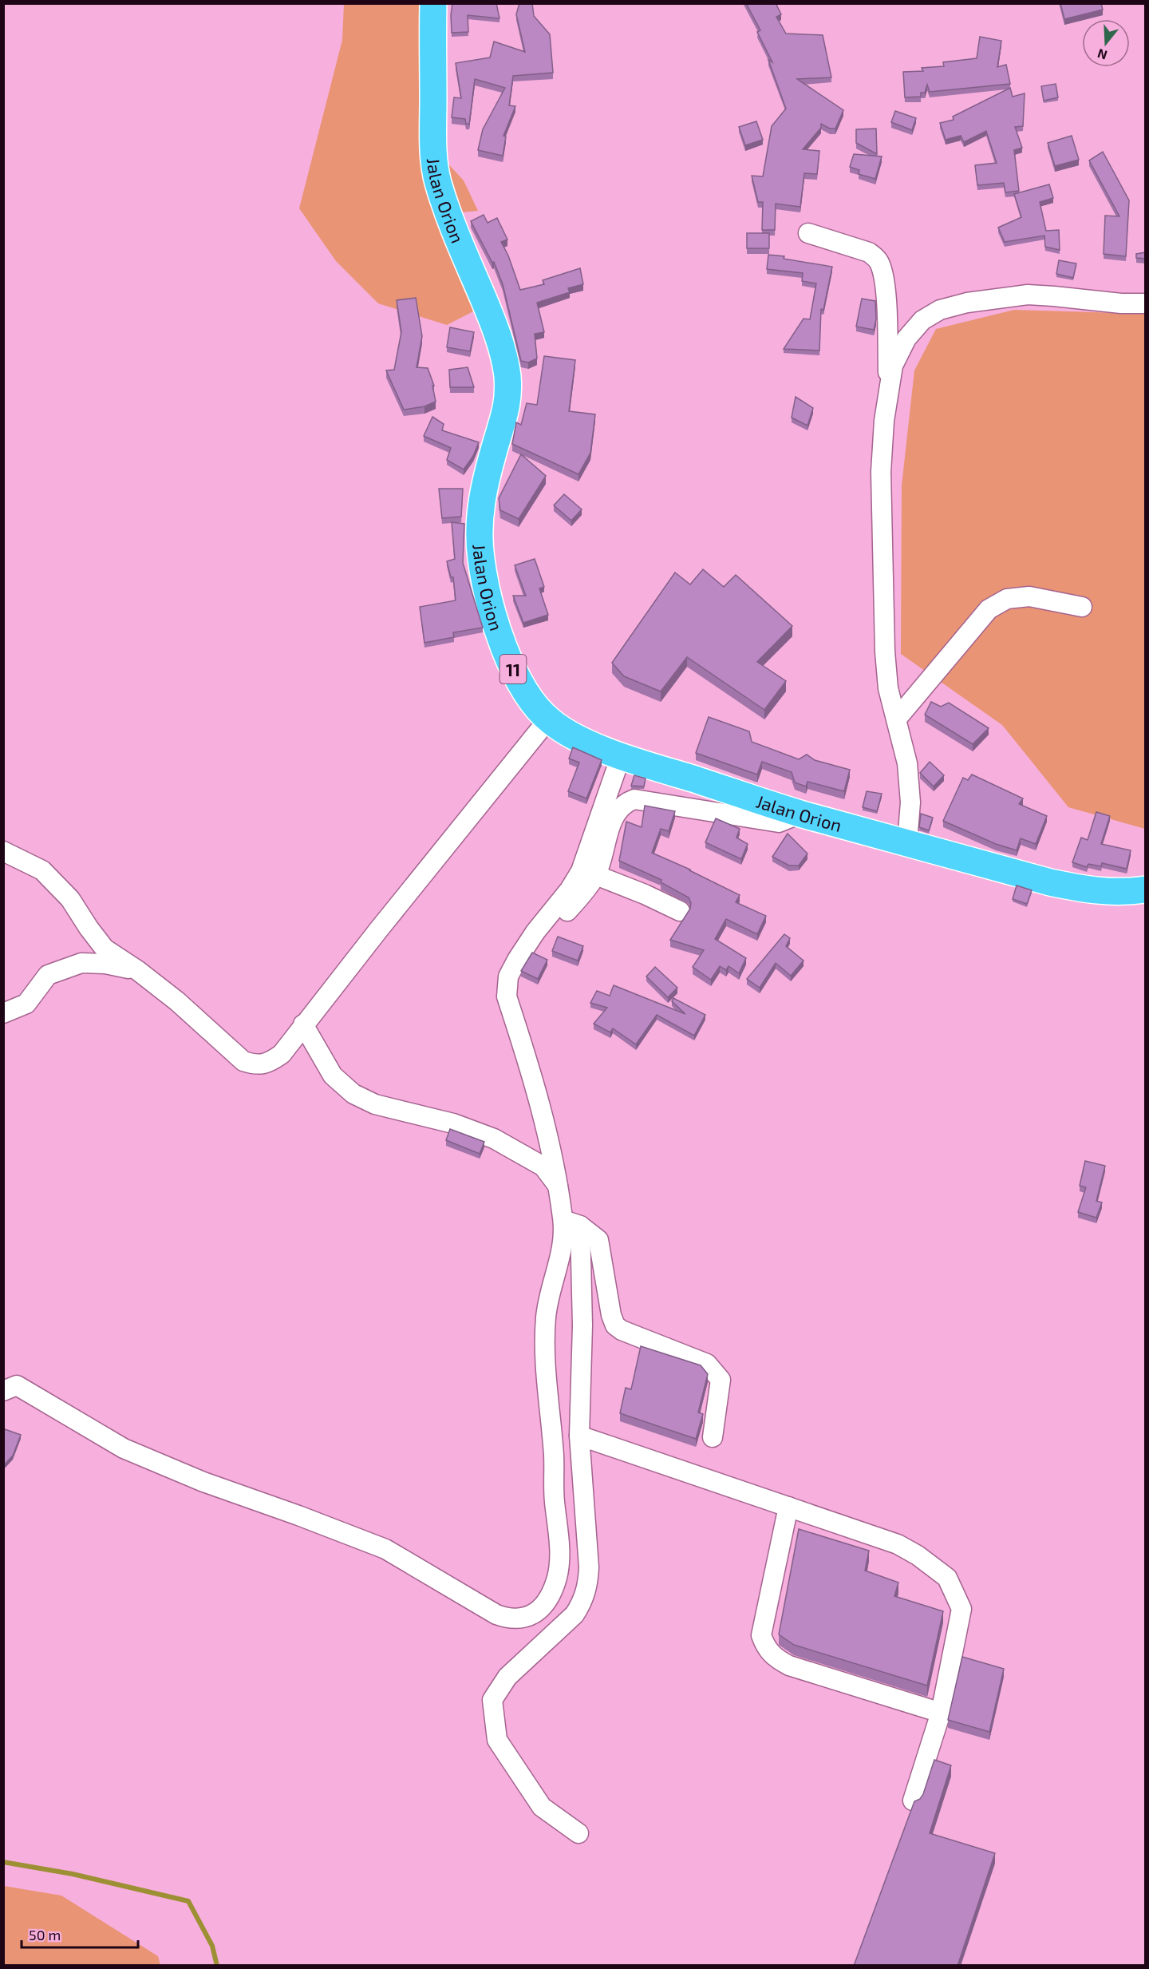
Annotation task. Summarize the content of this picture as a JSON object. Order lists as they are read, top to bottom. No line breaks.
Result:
{"streets":{"highway":["Jalan Orion","11"]},"scale_bar":"50 m","north":"bottom"}
